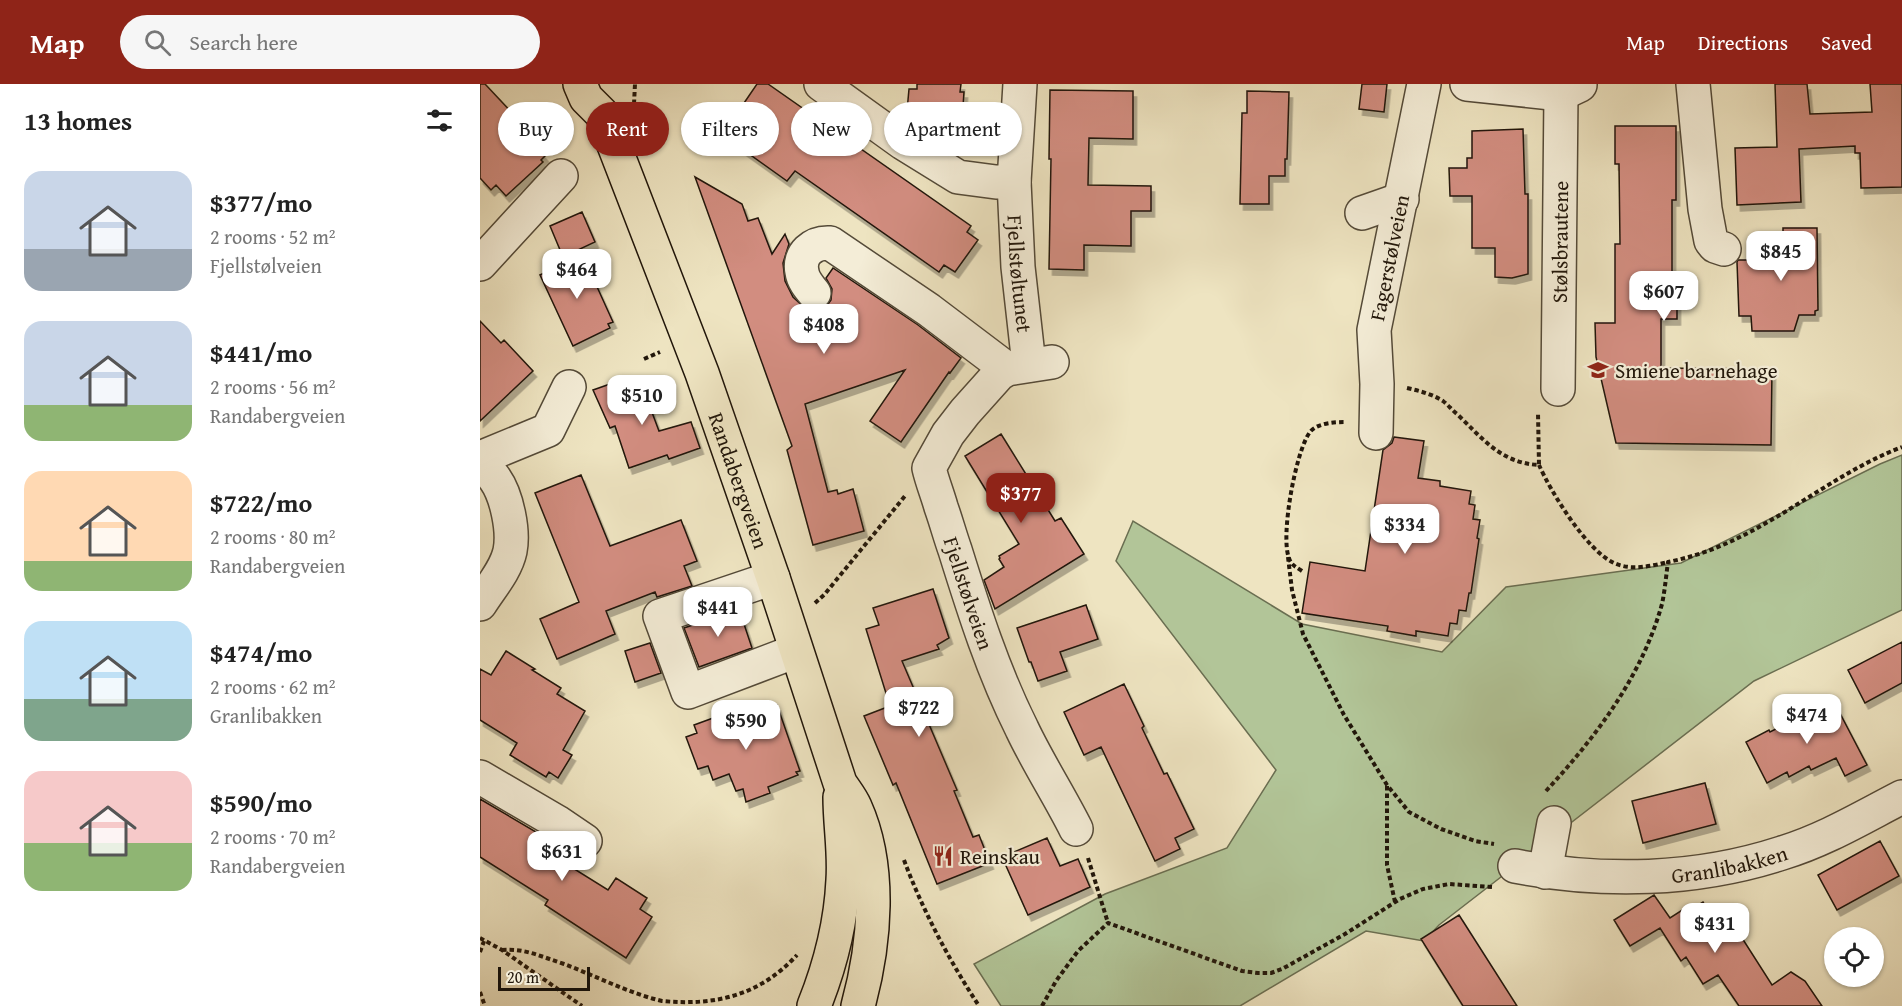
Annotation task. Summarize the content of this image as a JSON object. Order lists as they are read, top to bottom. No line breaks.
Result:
{"streets":{"main road":["Randabergveien"],"street":["Stølsbrautene","Fagerstølveien","Fjellstøltunet","Fjellstølveien","Granlibakken"]},"places":{"school or university":["Smiene barnehage"],"restaurant":["Reinskau"]},"scale_bar":"20 m","page":{"header":"Map","search":"Search here","nav":["Map","Directions","Saved"],"heading":"13 homes","chip":["Buy","Rent","Filters","New","Apartment"],"list":[{"name":"$377/mo","note":"2 rooms · 52 m² · Fjellstølveien"},{"name":"$441/mo","note":"2 rooms · 56 m² · Randabergveien"},{"name":"$722/mo","note":"2 rooms · 80 m² · Randabergveien"},{"name":"$474/mo","note":"2 rooms · 62 m² · Granlibakken"},{"name":"$590/mo","note":"2 rooms · 70 m² · Randabergveien"}],"price":["$845","$464","$607","$408","$510","$377","$334","$441","$722","$474","$590","$631","$431"],"scale":"20 m"}}
